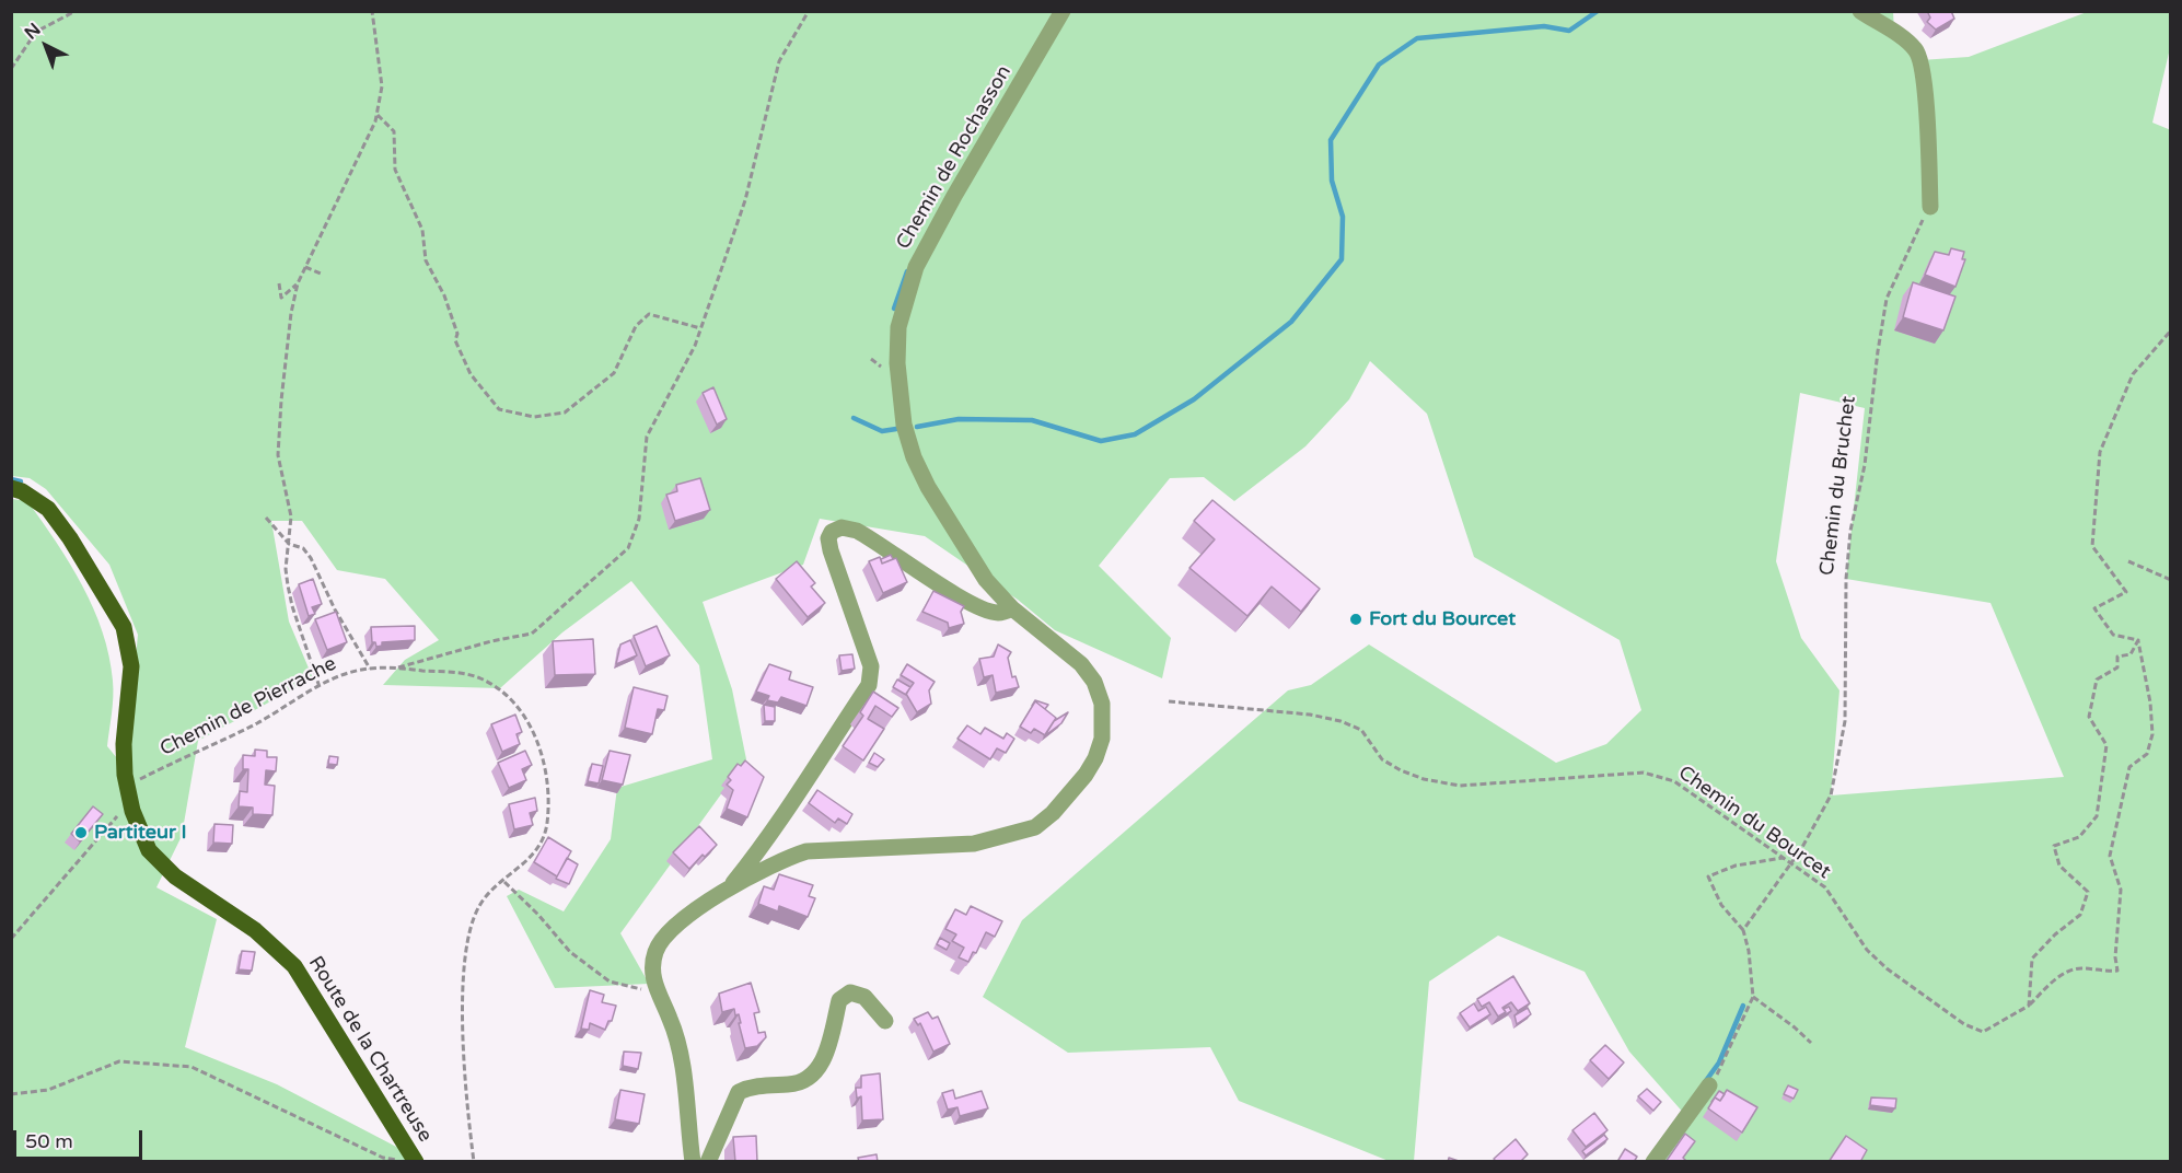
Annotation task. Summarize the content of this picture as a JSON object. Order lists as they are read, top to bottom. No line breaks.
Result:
{"streets":{"main road":["Route de la Chartreuse"],"street":["Chemin de Rochasson"],"path":["Chemin du Bruchet","Chemin de Pierrache","Chemin du Bourcet"]},"crossings":[["Chemin du Bruchet","Chemin du Bourcet"],["Chemin de Pierrache","Route de la Chartreuse"]],"places":["Fort du Bourcet","Partiteur I"],"scale_bar":"50 m","north":"top left"}
